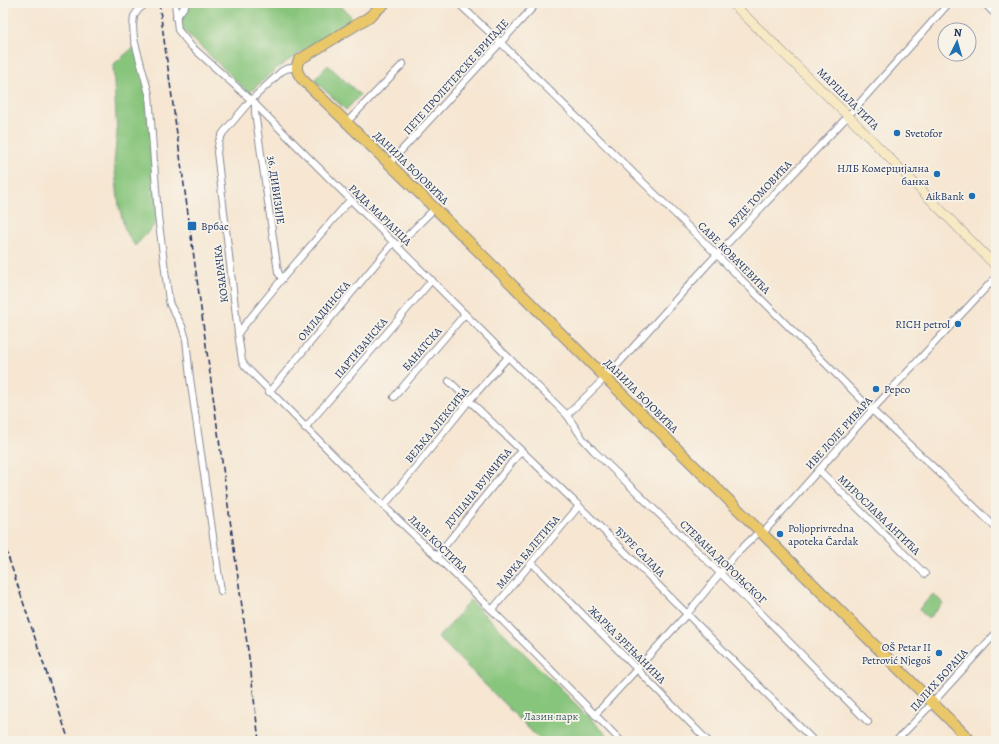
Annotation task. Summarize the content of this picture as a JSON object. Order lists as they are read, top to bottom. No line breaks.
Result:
{"streets":{"main road":["ДАНИЛА БОЈОВИЋА"],"street":["ПЕТЕ ПРОЛЕТЕРСКЕ БРИГАДЕ","МАРШАЛА ТИТА","36. ДИВИЗИЈЕ","БУДЕ ТОМОВИЋА","РАДА МАРЈАНЦА","САВЕ КОВАЧЕВИЋА","КОЗАРАЧКА","ОМЛАДИНСКА","ПАРТИЗАНСКА","БАНАТСКА","ВЕЉКА АЛЕКСИЋА","ИВЕ ЛОЛЕ РИБАРА","ДУШАНА ВУЈАЧИЋА","МИРОСЛАВА АНТИЋА","ЛАЗЕ КОСТИЋА","МАРКА БАЛЕТИЋА","ЂУРЕ САЛАЈА","СТЕВАНА ДОРОЊСКОГ","ЖАРКА ЗРЕЊАНИНА","ПАЛИХ БОРАЦА"]},"crossings":[["ПЕТЕ ПРОЛЕТЕРСКЕ БРИГАДЕ","ДАНИЛА БОЈОВИЋА"],["ПЕТЕ ПРОЛЕТЕРСКЕ БРИГАДЕ","САВЕ КОВАЧЕВИЋА"],["МАРШАЛА ТИТА","БУДЕ ТОМОВИЋА"],["ДАНИЛА БОЈОВИЋА","БУДЕ ТОМОВИЋА"],["ДАНИЛА БОЈОВИЋА","КОЗАРАЧКА"],["ДАНИЛА БОЈОВИЋА","ОМЛАДИНСКА"],["ДАНИЛА БОЈОВИЋА","ИВЕ ЛОЛЕ РИБАРА"],["ДАНИЛА БОЈОВИЋА","ПАЛИХ БОРАЦА"],["36. ДИВИЗИЈЕ","РАДА МАРЈАНЦА"],["36. ДИВИЗИЈЕ","КОЗАРАЧКА"],["БУДЕ ТОМОВИЋА","РАДА МАРЈАНЦА"],["БУДЕ ТОМОВИЋА","САВЕ КОВАЧЕВИЋА"],["БУДЕ ТОМОВИЋА","СТЕВАНА ДОРОЊСКОГ"],["РАДА МАРЈАНЦА","КОЗАРАЧКА"],["РАДА МАРЈАНЦА","ОМЛАДИНСКА"],["РАДА МАРЈАНЦА","ПАРТИЗАНСКА"],["РАДА МАРЈАНЦА","БАНАТСКА"],["РАДА МАРЈАНЦА","ВЕЉКА АЛЕКСИЋА"],["РАДА МАРЈАНЦА","СТЕВАНА ДОРОЊСКОГ"],["САВЕ КОВАЧЕВИЋА","ИВЕ ЛОЛЕ РИБАРА"],["КОЗАРАЧКА","ЛАЗЕ КОСТИЋА"],["ОМЛАДИНСКА","ЛАЗЕ КОСТИЋА"],["ПАРТИЗАНСКА","ЛАЗЕ КОСТИЋА"],["ВЕЉКА АЛЕКСИЋА","ЛАЗЕ КОСТИЋА"],["ВЕЉКА АЛЕКСИЋА","ЂУРЕ САЛАЈА"],["ИВЕ ЛОЛЕ РИБАРА","МИРОСЛАВА АНТИЋА"],["ИВЕ ЛОЛЕ РИБАРА","ЛАЗЕ КОСТИЋА"],["ИВЕ ЛОЛЕ РИБАРА","ЂУРЕ САЛАЈА"],["ИВЕ ЛОЛЕ РИБАРА","СТЕВАНА ДОРОЊСКОГ"],["ИВЕ ЛОЛЕ РИБАРА","ЖАРКА ЗРЕЊАНИНА"],["ДУШАНА ВУЈАЧИЋА","ЛАЗЕ КОСТИЋА"],["ДУШАНА ВУЈАЧИЋА","ЂУРЕ САЛАЈА"],["ЛАЗЕ КОСТИЋА","МАРКА БАЛЕТИЋА"],["МАРКА БАЛЕТИЋА","ЂУРЕ САЛАЈА"],["МАРКА БАЛЕТИЋА","ЖАРКА ЗРЕЊАНИНА"]],"parks":["Лазин парк"],"places":{"other":["Svetofor","НЛБ Комерцијална банка","AikBank","RICH petrol","Pepco","Poljoprivredna apoteka Čardak","OŠ Petar II Petrović Njegoš"],"transit":["Врбас"]},"north":"top"}
